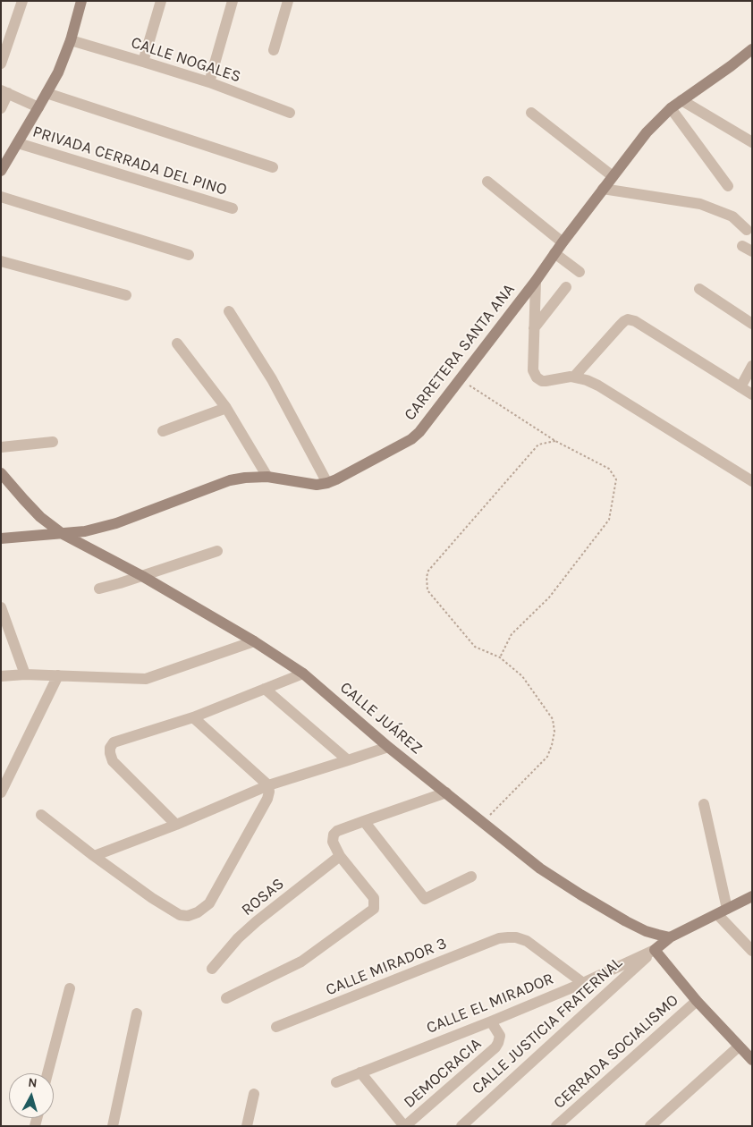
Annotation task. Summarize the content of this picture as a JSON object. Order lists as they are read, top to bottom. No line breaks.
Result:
{"streets":{"street":["CALLE NOGALES","PRIVADA CERRADA DEL PINO","CARRETERA SANTA ANA","CALLE JUÁREZ","ROSAS","CALLE MIRADOR 3","CALLE EL MIRADOR","CALLE JUSTICIA FRATERNAL","CERRADA SOCIALISMO","DEMOCRACIA"]},"crossings":[["CARRETERA SANTA ANA","CALLE JUÁREZ"],["CALLE MIRADOR 3","CALLE EL MIRADOR"],["CALLE EL MIRADOR","CALLE JUSTICIA FRATERNAL"],["CALLE EL MIRADOR","DEMOCRACIA"]],"north":"top"}
